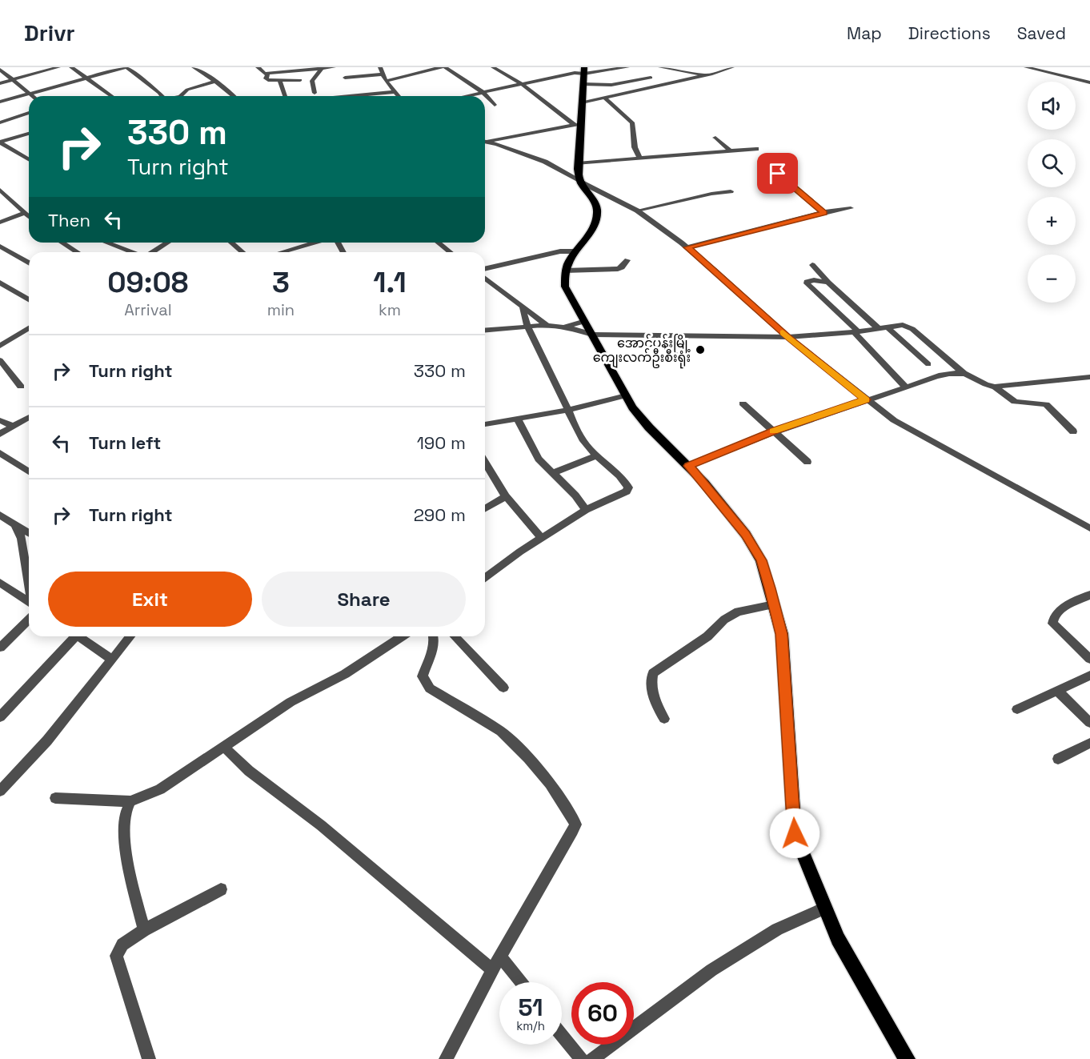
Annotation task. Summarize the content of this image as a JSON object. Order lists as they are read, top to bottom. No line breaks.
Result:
{"places":["အောင်ပန်းမြို့ ကျေးလက်ဦးစီးရုံး"],"page":{"header":"Drivr","nav":["Map","Directions","Saved"],"map_buttons":["+","−"],"turn":["330 m","Turn right"],"then":"Then","eta":["09:08","Arrival","3","min","1.1","km"],"list":[{"name":"Turn right","value":"330 m"},{"name":"Turn left","value":"190 m"},{"name":"Turn right","value":"290 m"}],"buttons":["Exit","Share"],"speed":"51 km/h","limit":"60"}}
